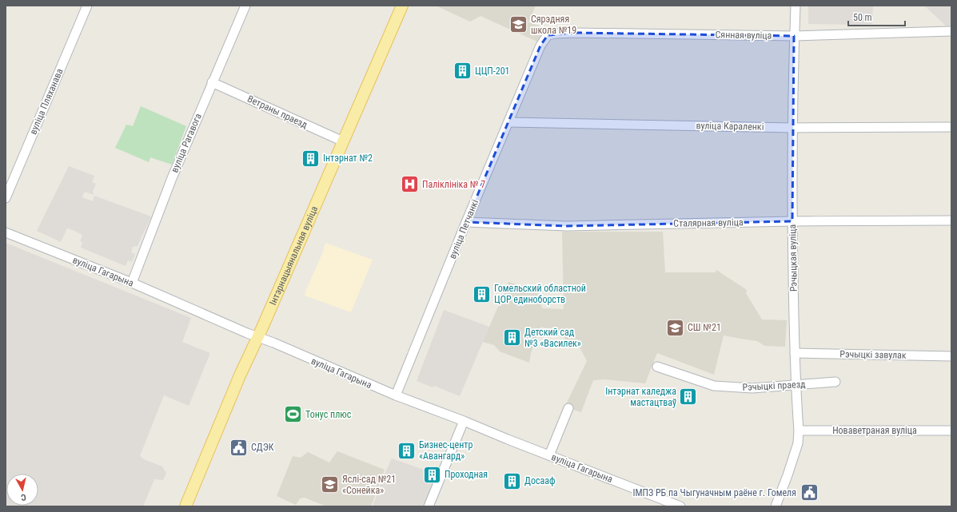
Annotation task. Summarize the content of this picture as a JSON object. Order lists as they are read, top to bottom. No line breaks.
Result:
{"streets":{"main road":["Інтэрнацыянальная вуліца"],"street":["Сянная вуліца","вуліца Пляханава","Ветраны праезд","вуліца Караленкі","вуліца Рагавога","Сталярная вуліца","вуліца Петчанкі","Рэчыцкая вуліца","вуліца Гагарына","Рэчыцкі завулак","Рэчыцкі праезд","Новаветраная вуліца"]},"crossings":[["Сянная вуліца","вуліца Петчанкі"],["Сянная вуліца","Рэчыцкая вуліца"],["Ветраны праезд","вуліца Рагавога"],["Ветраны праезд","Інтэрнацыянальная вуліца"],["вуліца Караленкі","вуліца Петчанкі"],["вуліца Караленкі","Рэчыцкая вуліца"],["вуліца Рагавога","вуліца Гагарына"],["Сталярная вуліца","вуліца Петчанкі"],["Сталярная вуліца","Рэчыцкая вуліца"],["вуліца Петчанкі","вуліца Гагарына"],["Інтэрнацыянальная вуліца","вуліца Гагарына"],["Рэчыцкая вуліца","Рэчыцкі завулак"],["Рэчыцкая вуліца","Рэчыцкі праезд"],["Рэчыцкая вуліца","Новаветраная вуліца"]],"places":{"school or university":["Сярэдняя школа №19","СШ №21","Яслі-сад №21 «Сонейка»"],"building":["ЦЦП-201","Інтэрнат №2","Гомельский областной ЦОР единоборств","Детский сад №3 «Василек»","Інтэрнат каледжа мастацтваў","Бизнес-центр «Авангард»","Проходная","Досааф"],"hospital":["Паліклініка № 7"],"sports":["Тонус плюс"],"public building":["СДЭК","ІМПЗ РБ па Чыгуначным раёне г. Гомеля"]},"scale_bar":"50 m","north":"bottom"}
